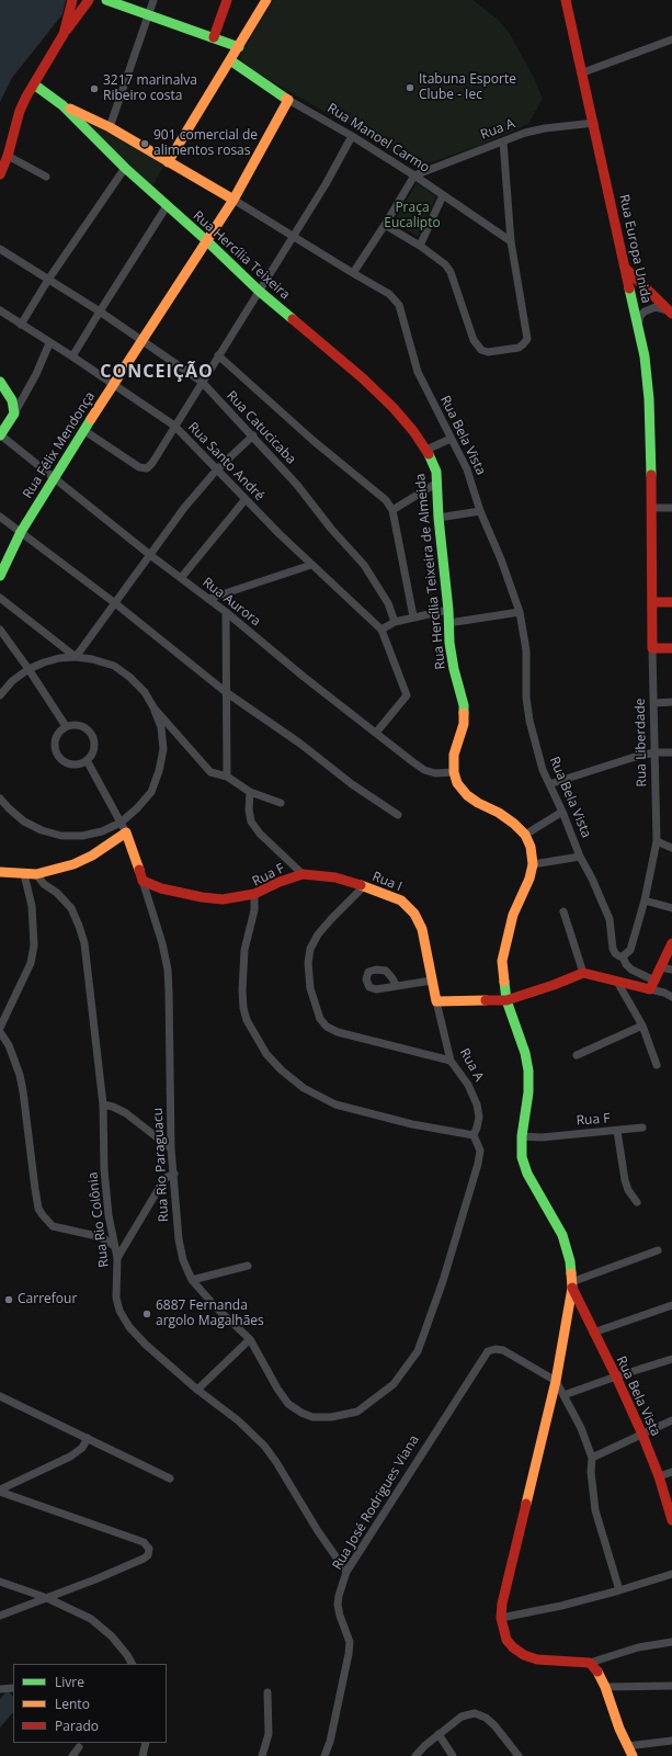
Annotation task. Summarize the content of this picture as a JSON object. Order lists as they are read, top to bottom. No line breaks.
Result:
{"streets":{"main road":["Rua A","Rua Manoel Carmo","Rua Europa Unida","Rua Hercília Teixeira","Rua Bela Vista","Rua Félix Mendonça","Rua Hercília Teixeira de Almeida","Rua Liberdade","Rua F","Rua I","Rua Rio Paraguacu"],"street":["Rua Catucicaba","Rua Santo André","Rua Aurora","Rua Rio Colônia","Rua José Rodrigues Viana"]},"crossings":[["Rua A","Rua Manoel Carmo"],["Rua A","Rua Europa Unida"],["Rua A","Rua F"],["Rua A","Rua I"],["Rua A","Rua Rio Paraguacu"],["Rua Manoel Carmo","Rua Félix Mendonça"],["Rua Europa Unida","Rua Liberdade"],["Rua Hercília Teixeira","Rua Bela Vista"],["Rua Hercília Teixeira","Rua Félix Mendonça"],["Rua Hercília Teixeira","Rua Hercília Teixeira de Almeida"],["Rua Catucicaba","Rua Félix Mendonça"],["Rua Bela Vista","Rua Félix Mendonça"],["Rua Bela Vista","Rua Liberdade"],["Rua Félix Mendonça","Rua Santo André"],["Rua Félix Mendonça","Rua Aurora"],["Rua Santo André","Rua Aurora"],["Rua Hercília Teixeira de Almeida","Rua Aurora"],["Rua F","Rua I"],["Rua F","Rua Rio Paraguacu"],["Rua Rio Colônia","Rua José Rodrigues Viana"]],"districts":["CONCEIÇÃO"],"parks":["Praça Eucalipto"],"places":["Itabuna Esporte Clube - Iec","3217 marinalva Ribeiro costa","901 comercial de alimentos rosas","Carrefour","6887 Fernanda argolo Magalhães"],"legend":["Livre","Lento","Parado"]}
